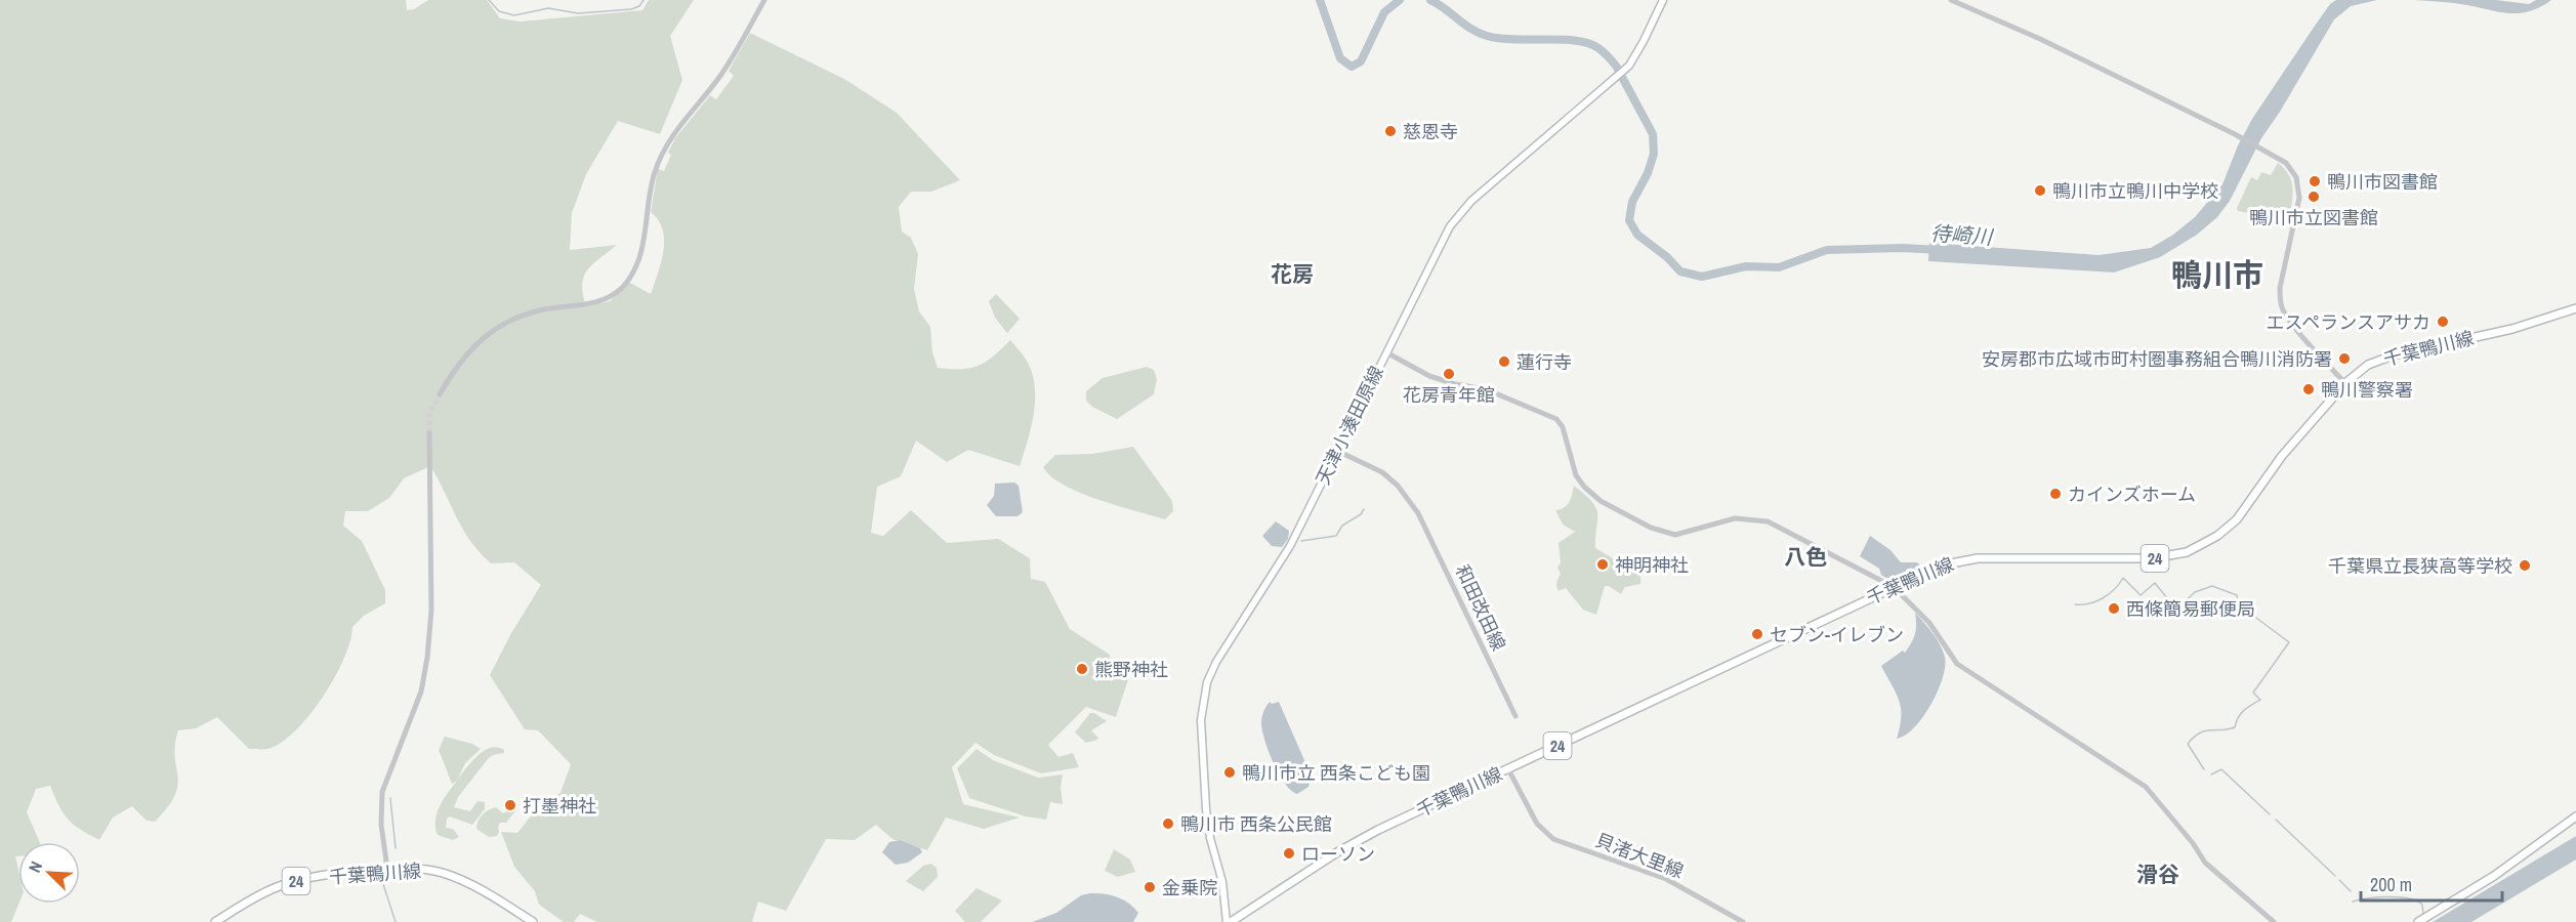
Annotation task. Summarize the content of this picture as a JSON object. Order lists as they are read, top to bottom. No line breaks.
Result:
{"streets":{"main road":["千葉鴨川線","天津小湊田原線","24"],"street":["和田改田線","貝渚大里線"]},"crossings":[["千葉鴨川線","天津小湊田原線"],["千葉鴨川線","貝渚大里線"],["天津小湊田原線","和田改田線"]],"districts":["花房","鴨川市","八色","滑谷"],"water":["待崎川"],"places":["慈恩寺","鴨川市図書館","鴨川市立鴨川中学校","鴨川市立図書館","エスペランスアサカ","安房郡市広域市町村圏事務組合鴨川消防署","蓮行寺","花房青年館","鴨川警察署","カインズホーム","神明神社","千葉県立長狭高等学校","西條簡易郵便局","セブン-イレブン","熊野神社","鴨川市立 西条こども園","打墨神社","鴨川市 西条公民館","ローソン","金乗院"],"scale_bar":"200 m","north":"top left"}
